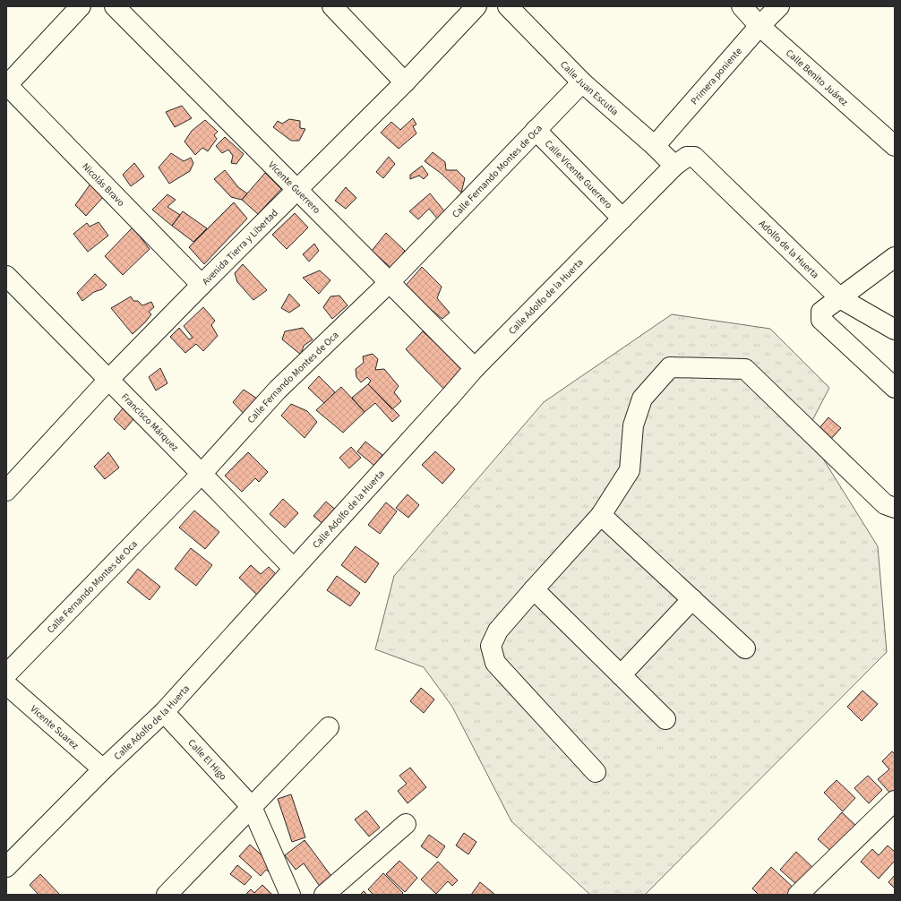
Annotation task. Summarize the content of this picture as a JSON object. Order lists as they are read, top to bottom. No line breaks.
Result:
{"streets":{"street":["Primera poniente","Calle Benito Juárez","Calle Juan Escutia","Calle Fernando Montes de Oca","Calle Vicente Guerrero","Nicolás Bravo","Vicente Guerrero","Avenida Tierra y Libertad","Adolfo de la Huerta","Calle Adolfo de la Huerta","Francisco Márquez","Vicente Suarez","Calle El Higo"]},"crossings":[["Primera poniente","Calle Benito Juárez"],["Primera poniente","Calle Juan Escutia"],["Calle Juan Escutia","Calle Fernando Montes de Oca"],["Calle Juan Escutia","Calle Adolfo de la Huerta"],["Calle Fernando Montes de Oca","Calle Vicente Guerrero"],["Calle Fernando Montes de Oca","Vicente Guerrero"],["Calle Fernando Montes de Oca","Francisco Márquez"],["Calle Vicente Guerrero","Calle Adolfo de la Huerta"],["Nicolás Bravo","Avenida Tierra y Libertad"],["Vicente Guerrero","Avenida Tierra y Libertad"],["Vicente Guerrero","Calle Adolfo de la Huerta"],["Avenida Tierra y Libertad","Francisco Márquez"],["Adolfo de la Huerta","Calle Adolfo de la Huerta"],["Calle Adolfo de la Huerta","Francisco Márquez"],["Calle Adolfo de la Huerta","Vicente Suarez"],["Calle Adolfo de la Huerta","Calle El Higo"]]}
